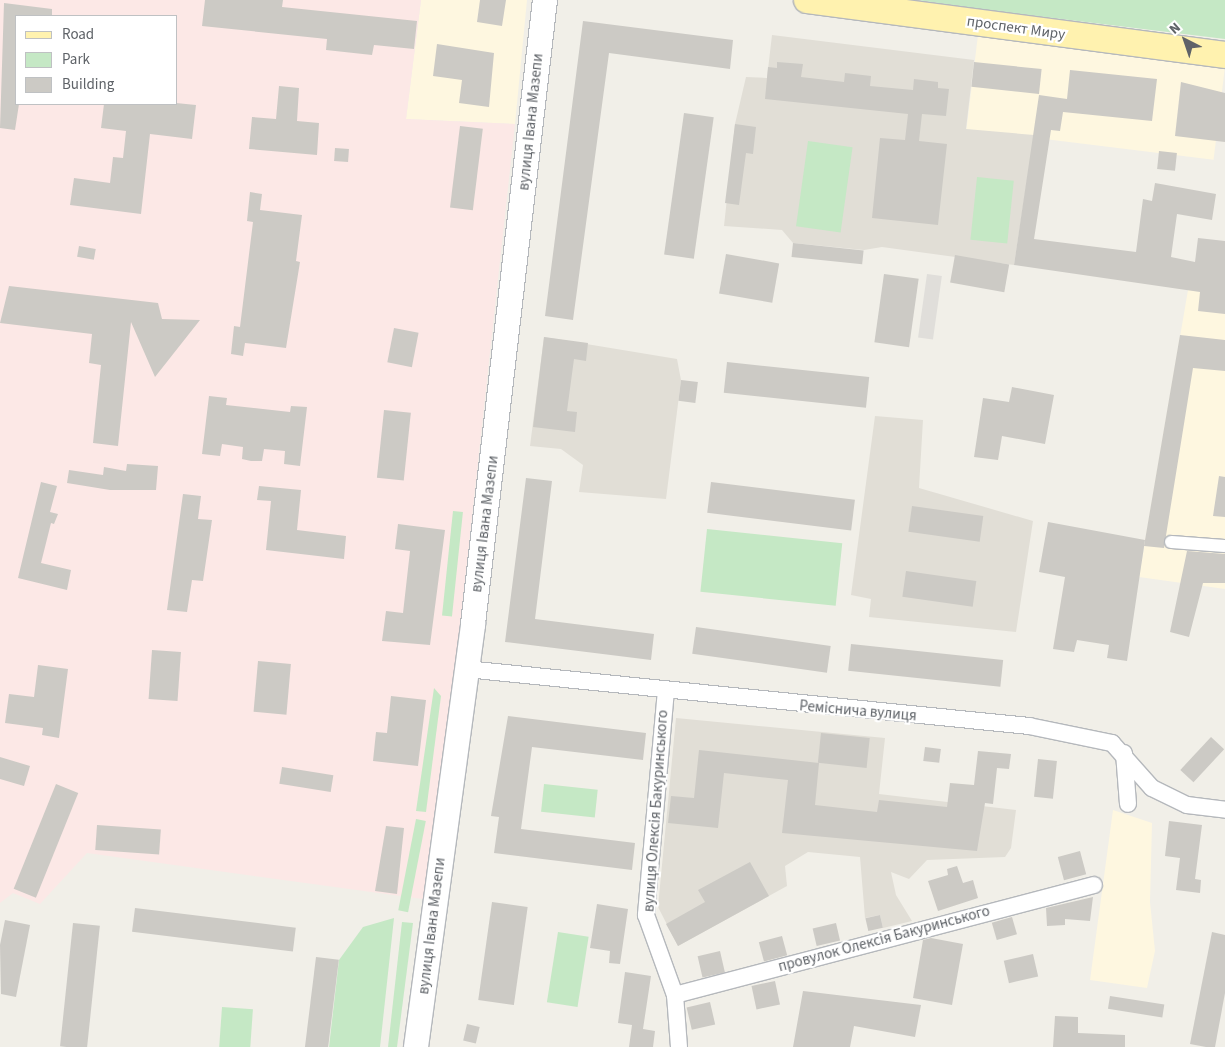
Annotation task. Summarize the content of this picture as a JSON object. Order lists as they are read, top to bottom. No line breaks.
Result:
{"streets":{"main road":["проспект Миру","вулиця Івана Мазепи"],"street":["Реміснича вулиця","вулиця Олексія Бакуринського","провулок Олексія Бакуринського"]},"crossings":[["вулиця Івана Мазепи","Реміснича вулиця"],["Реміснича вулиця","вулиця Олексія Бакуринського"],["вулиця Олексія Бакуринського","провулок Олексія Бакуринського"]],"legend":["Road","Park","Building"],"north":"top left"}
